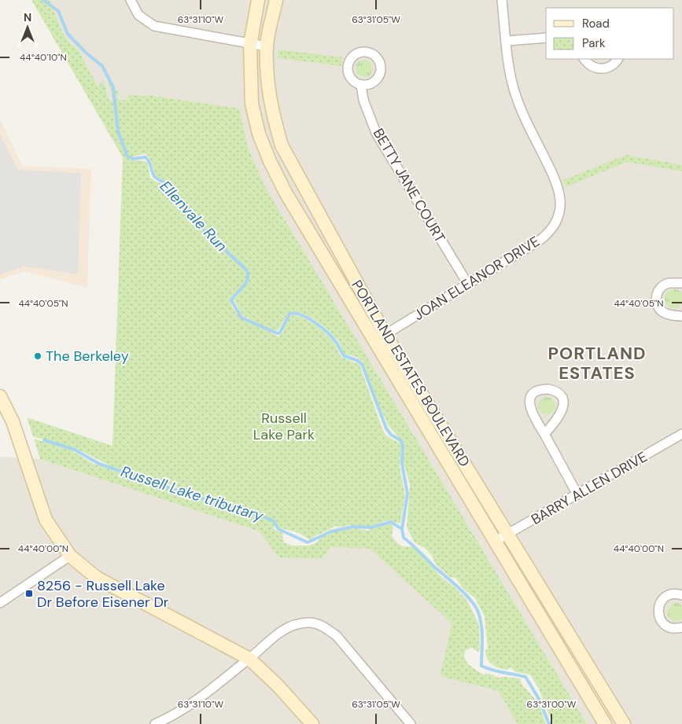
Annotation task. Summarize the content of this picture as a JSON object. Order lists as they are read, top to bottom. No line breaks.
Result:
{"streets":{"street":["BETTY JANE COURT","JOAN ELEANOR DRIVE","PORTLAND ESTATES BOULEVARD","BARRY ALLEN DRIVE"]},"crossings":[["BETTY JANE COURT","JOAN ELEANOR DRIVE"],["JOAN ELEANOR DRIVE","PORTLAND ESTATES BOULEVARD"],["PORTLAND ESTATES BOULEVARD","BARRY ALLEN DRIVE"]],"districts":["PORTLAND ESTATES"],"water":["Ellenvale Run","Russell Lake tributary"],"parks":["Russell Lake Park"],"places":{"other":["The Berkeley"],"transit":["8256 - Russell Lake Dr Before Eisener Dr"]},"legend":["Road","Park"],"north":"top","coordinates":["63°31'10\"W","63°31'05\"W","44°40'10\"N","44°40'05\"N","44°40'00\"N","63°31'00\"W"]}
